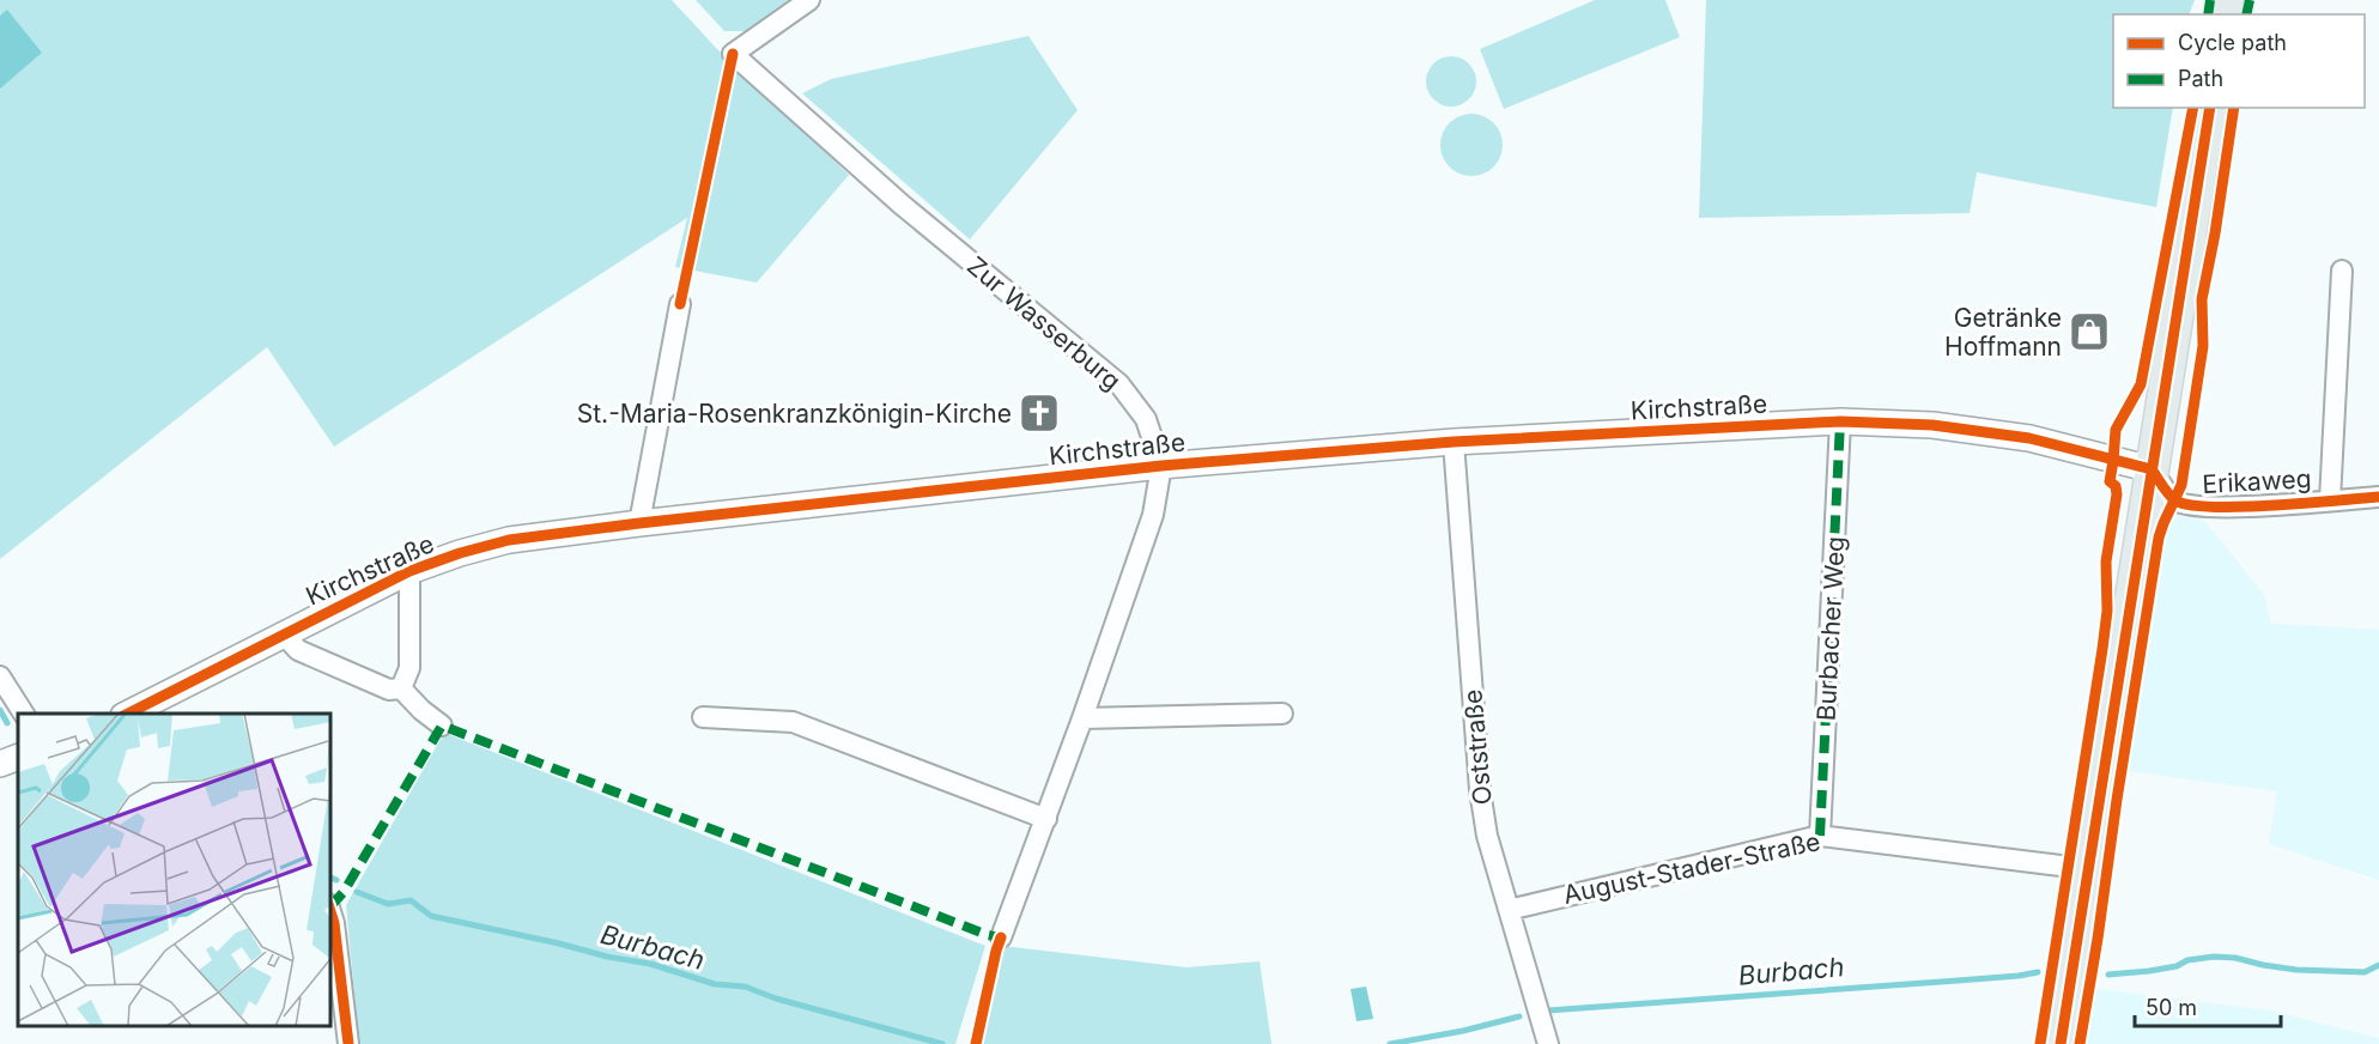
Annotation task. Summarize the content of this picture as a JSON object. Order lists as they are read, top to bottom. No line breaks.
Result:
{"streets":{"street":["Zur Wasserburg","Kirchstraße","Erikaweg","Burbacher Weg","Oststraße","August-Stader-Straße"]},"crossings":[["Zur Wasserburg","Kirchstraße"],["Kirchstraße","Erikaweg"],["Kirchstraße","Burbacher Weg"],["Kirchstraße","Oststraße"],["Burbacher Weg","August-Stader-Straße"],["Oststraße","August-Stader-Straße"]],"water":["Burbach"],"places":{"shop":["Getränke Hoffmann"],"church":["St.-Maria-Rosenkranzkönigin-Kirche"]},"legend":["Cycle path","Path"],"scale_bar":"50 m"}
